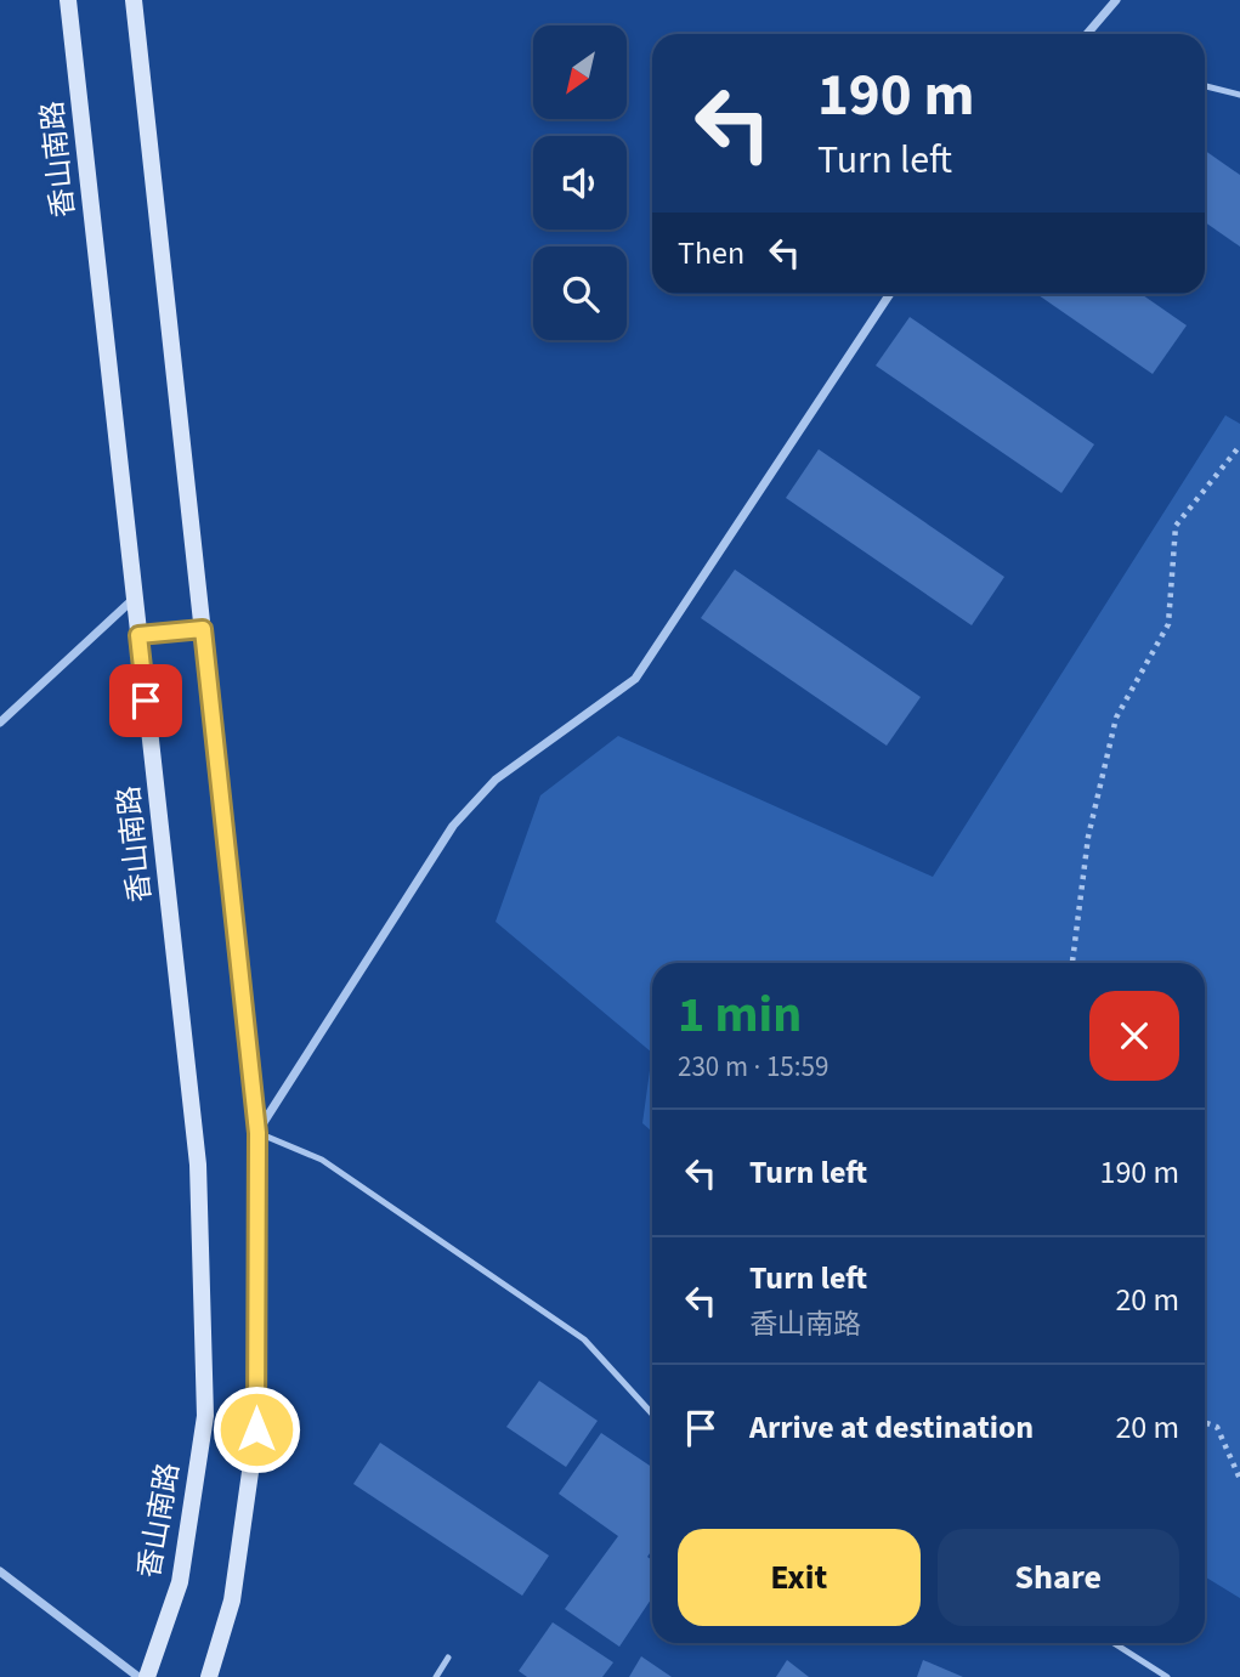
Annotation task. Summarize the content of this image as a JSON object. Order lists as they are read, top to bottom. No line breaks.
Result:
{"streets":{"main road":["香山南路"]},"north":"bottom left","page":{"turn":["190 m","Turn left"],"then":"Then","heading":["1 min","230 m · 15:59"],"list":[{"name":"Turn left","value":"190 m"},{"name":"Turn left","note":"香山南路","value":"20 m"},{"name":"Arrive at destination","value":"20 m"}],"buttons":["Exit","Share"]}}
